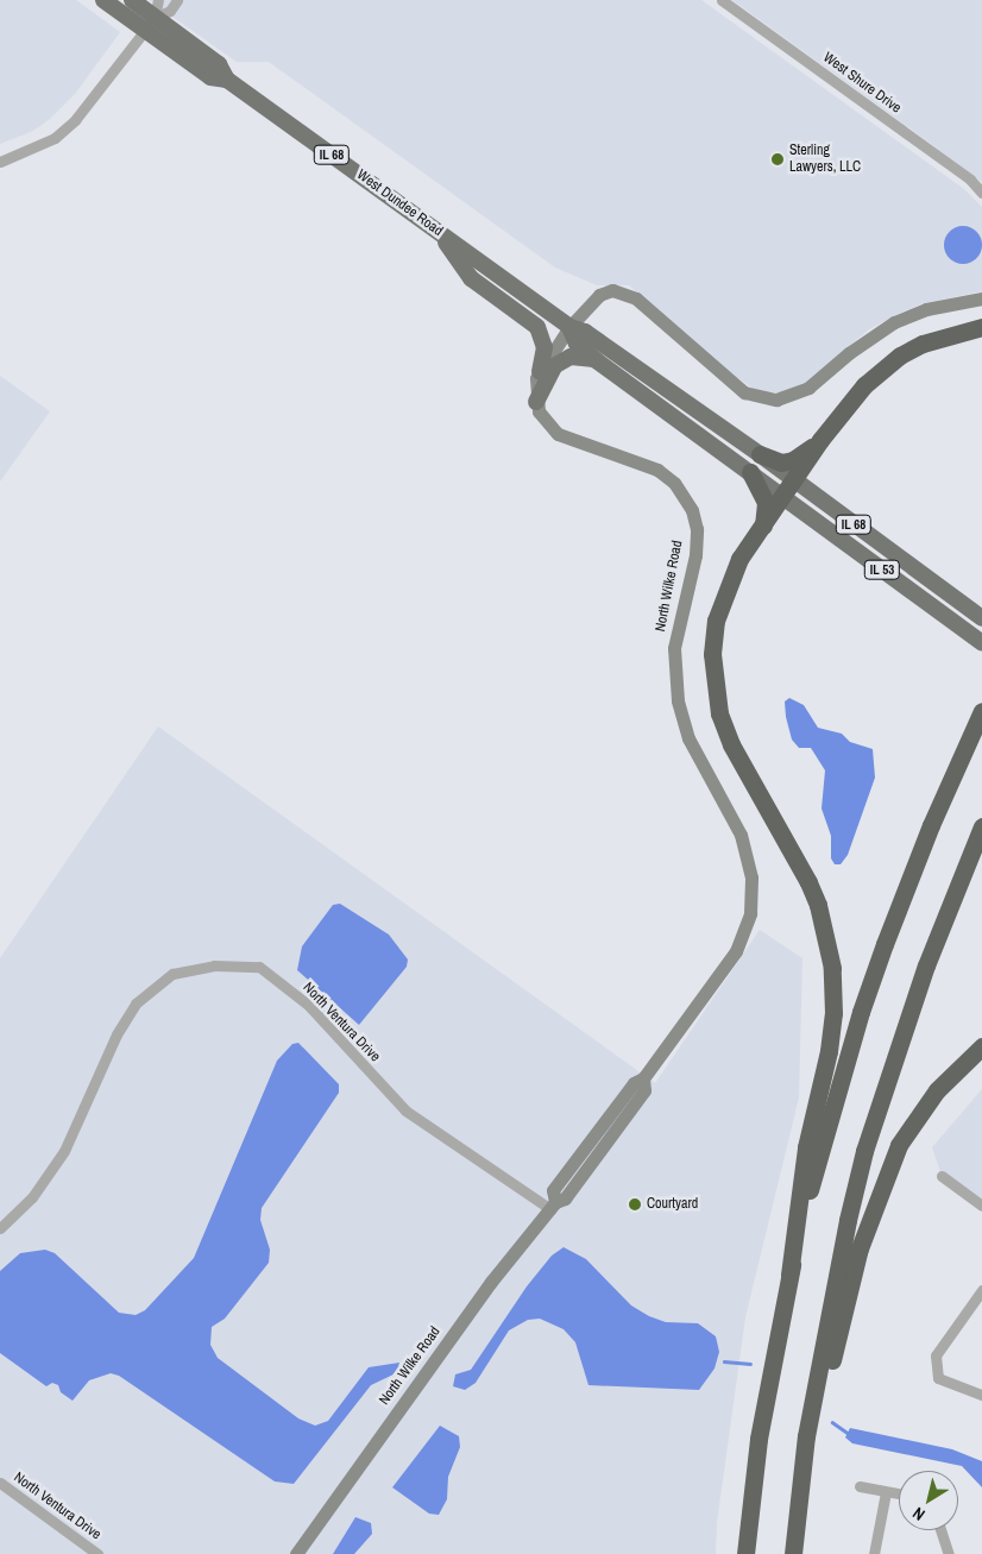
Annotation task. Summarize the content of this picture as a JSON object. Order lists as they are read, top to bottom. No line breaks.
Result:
{"streets":{"main road":["IL 68","West Dundee Road","IL 53"],"street":["West Shure Drive","North Wilke Road","North Ventura Drive"]},"crossings":[["IL 68","West Dundee Road"],["West Dundee Road","IL 53"],["North Wilke Road","North Ventura Drive"]],"places":["Sterling Lawyers, LLC","Courtyard"],"north":"bottom left"}
